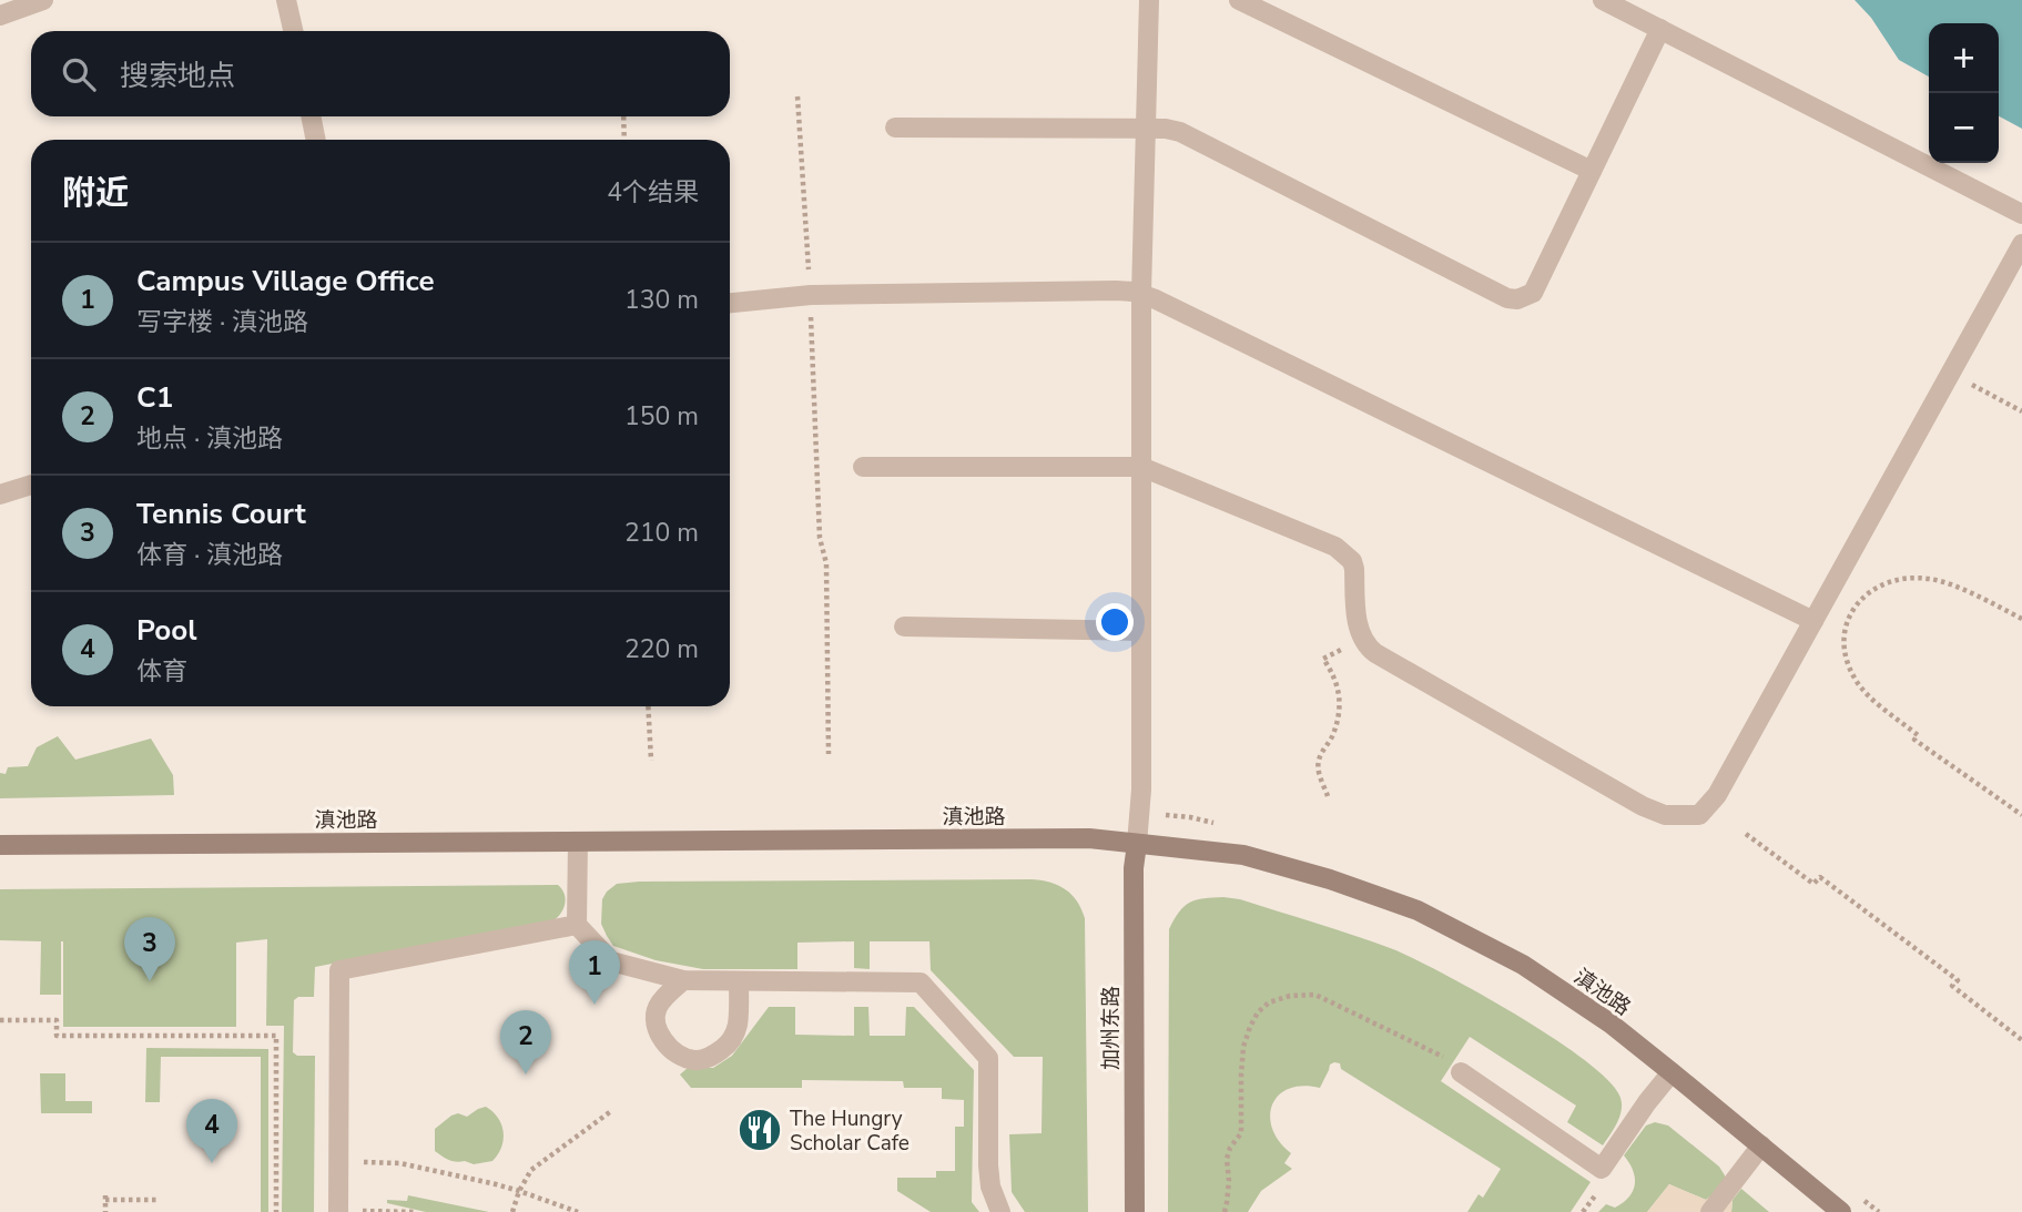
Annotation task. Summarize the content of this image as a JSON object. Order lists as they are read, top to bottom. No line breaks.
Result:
{"streets":{"street":["滇池路","加州东路"]},"crossings":[["滇池路","加州东路"]],"places":{"restaurant":["The Hungry Scholar Cafe"]},"page":{"map_buttons":["+","−"],"search":"搜索地点","heading":["附近","4个结果"],"list":[{"mark":"1","name":"Campus Village Office","note":"写字楼 · 滇池路","value":"130 m"},{"mark":"2","name":"C1","note":"地点 · 滇池路","value":"150 m"},{"mark":"3","name":"Tennis Court","note":"体育 · 滇池路","value":"210 m"},{"mark":"4","name":"Pool","note":"体育","value":"220 m"}],"pins":["3","1","2","4"]}}
